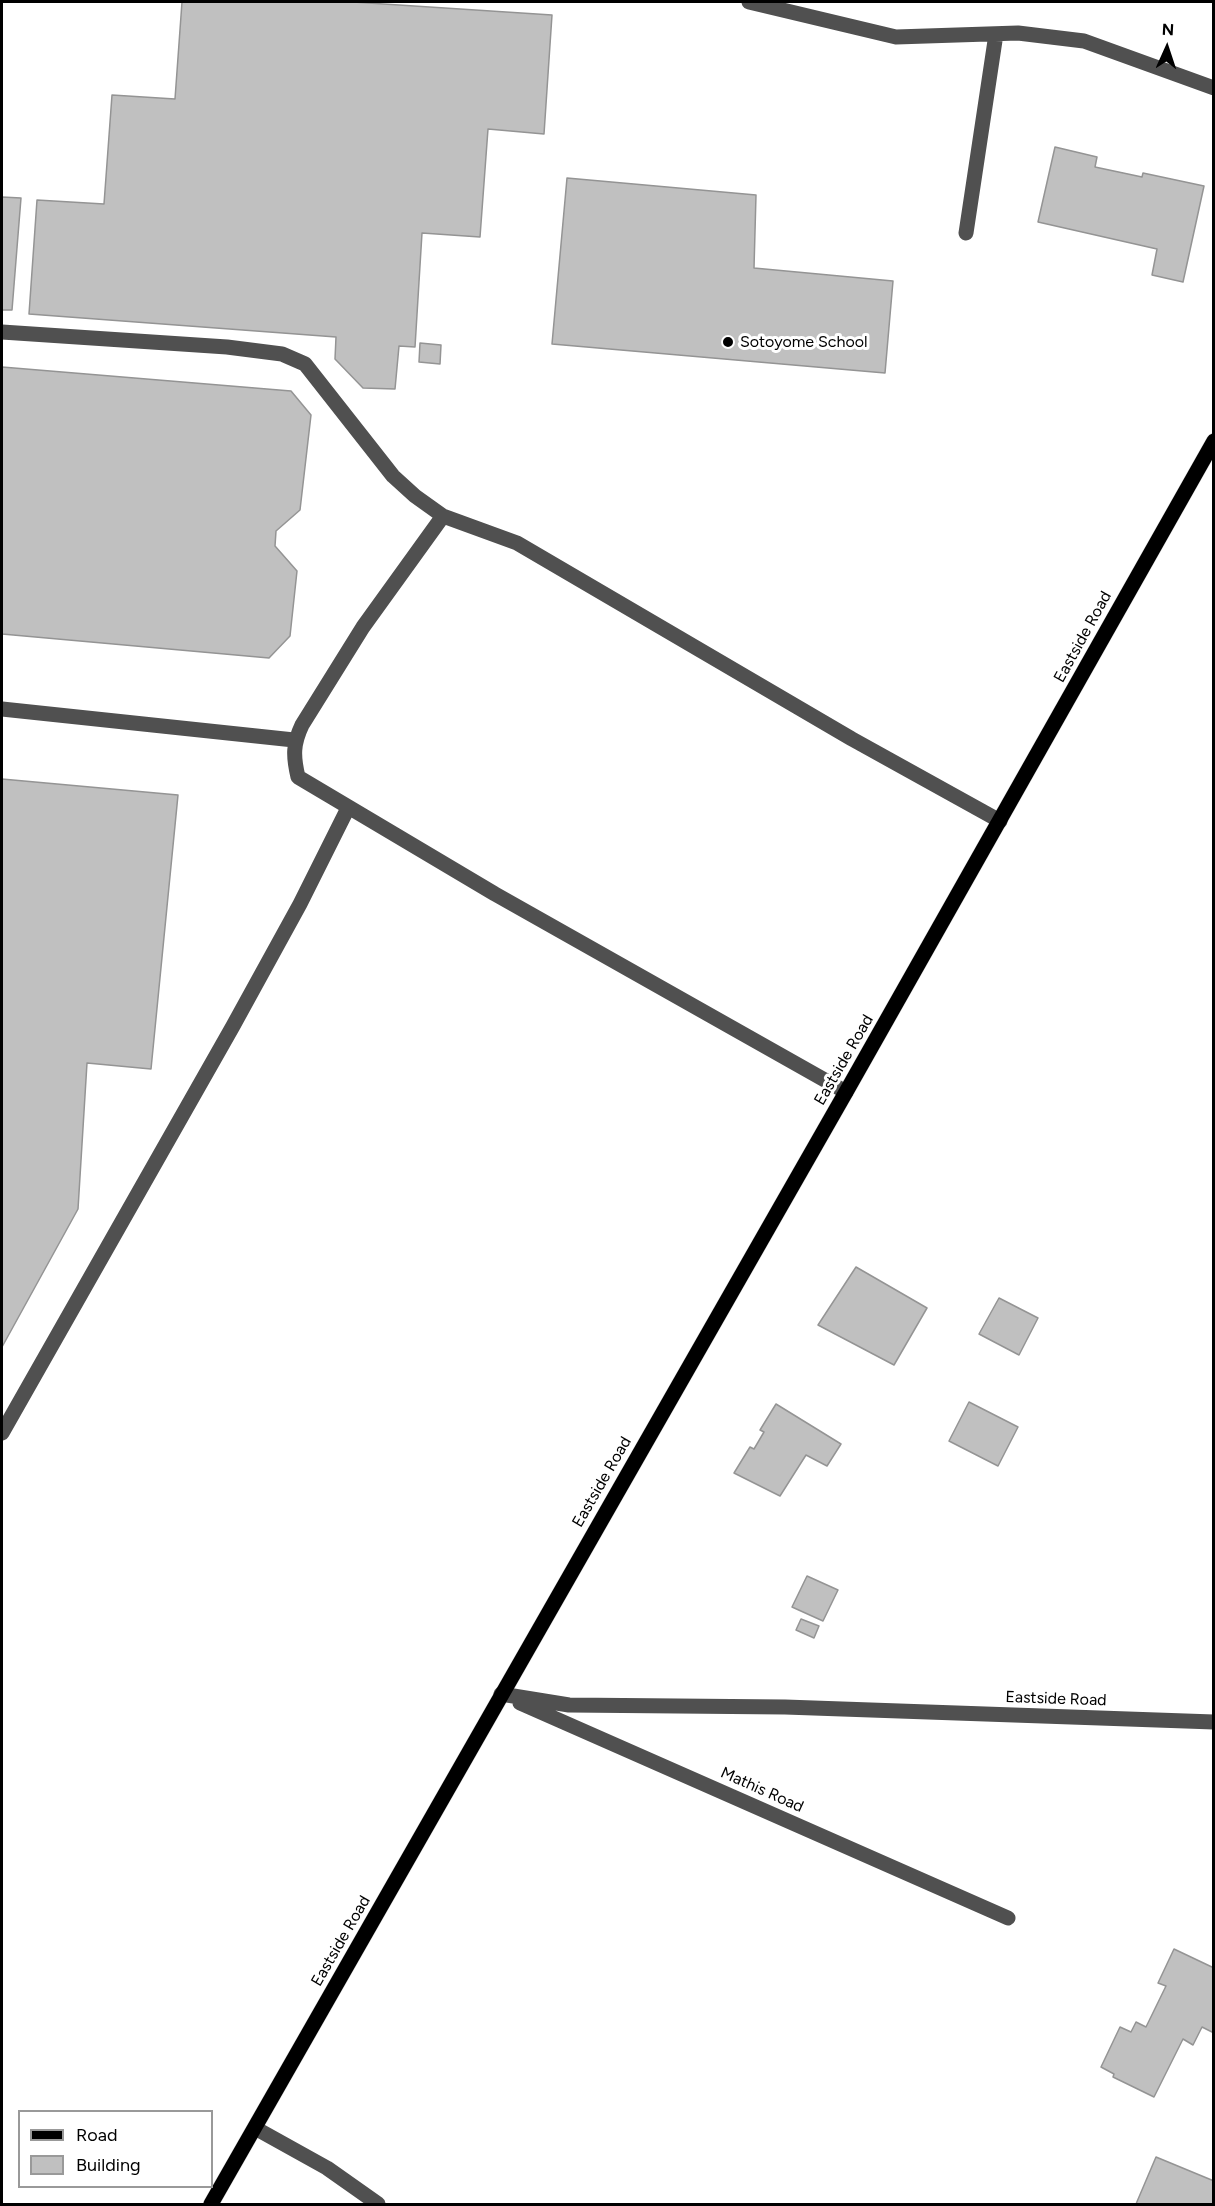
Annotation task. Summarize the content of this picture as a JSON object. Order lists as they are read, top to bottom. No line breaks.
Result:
{"streets":{"main road":["Eastside Road"],"street":["Mathis Road"]},"crossings":[["Eastside Road","Mathis Road"]],"places":["Sotoyome School"],"legend":["Road","Building"],"north":"top"}
